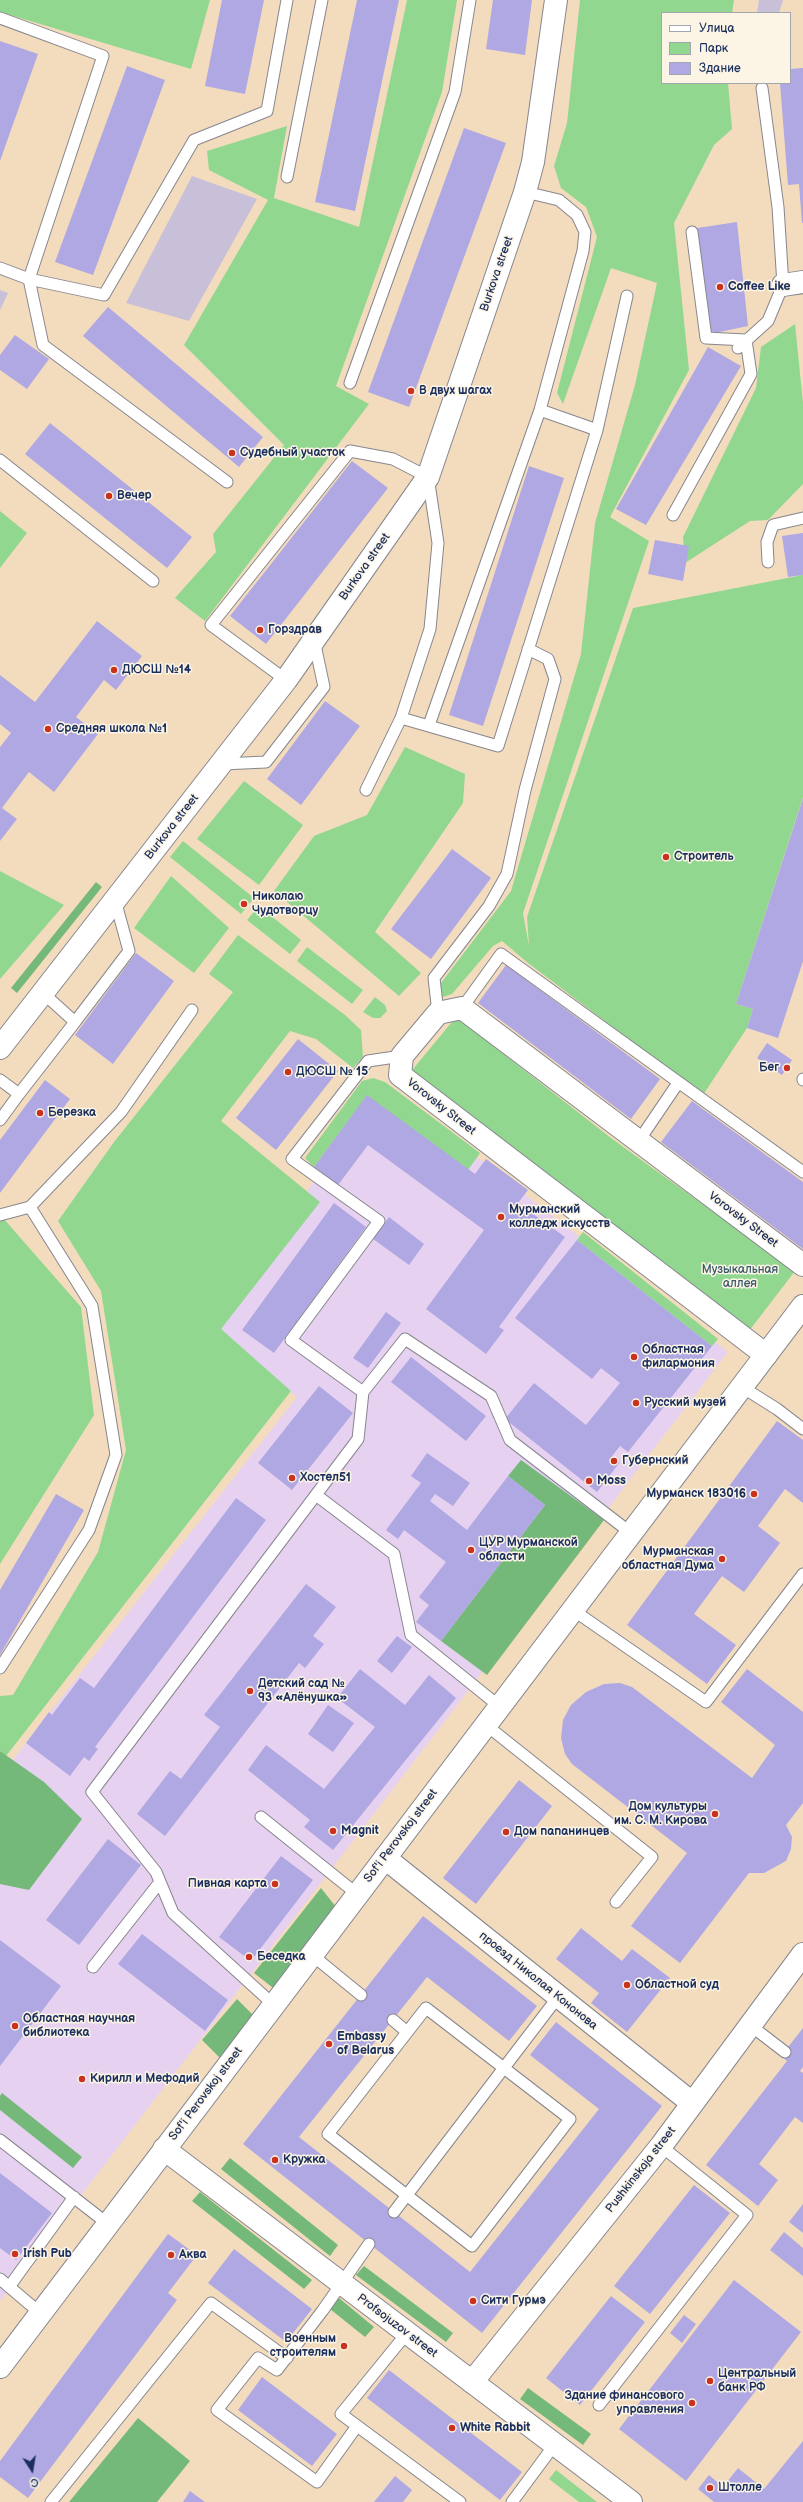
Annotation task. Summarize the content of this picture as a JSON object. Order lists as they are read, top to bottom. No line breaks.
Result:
{"streets":{"street":["Burkova street","Vorovsky Street","Sof'i Perovskoj street","проезд Николая Кононова","Pushkinskaja street","Profsojuzov street"]},"crossings":[["Sof'i Perovskoj street","проезд Николая Кононова"],["Sof'i Perovskoj street","Profsojuzov street"],["проезд Николая Кононова","Pushkinskaja street"],["Pushkinskaja street","Profsojuzov street"]],"parks":["Музыкальная аллея"],"places":["Coffee Like","В двух шагах","Судебный участок","Вечер","Горздрав","ДЮСШ №14","Средняя школа №1","Строитель","Николаю Чудотворцу","Бег","ДЮСШ № 15","Березка","Мурманский колледж искусств","Областная филармония","Русский музей","Губернский","Хостел51","Moss","Мурманск 183016","ЦУР Мурманской области","Мурманская областная Дума","Детский сад № 93 «Алёнушка»","Дом культуры им. С. М. Кирова","Magnit","Дом папанинцев","Пивная карта","Беседка","Областной суд","Областная научная библиотека","Embassy of Belarus","Кирилл и Мефодий","Кружка","Irish Pub","Аква","Сити Гурмэ","Военным строителям","Центральный банк РФ","Здание финансового управления","White Rabbit","Штолле"],"legend":["Улица","Парк","Здание"],"north":"bottom"}
